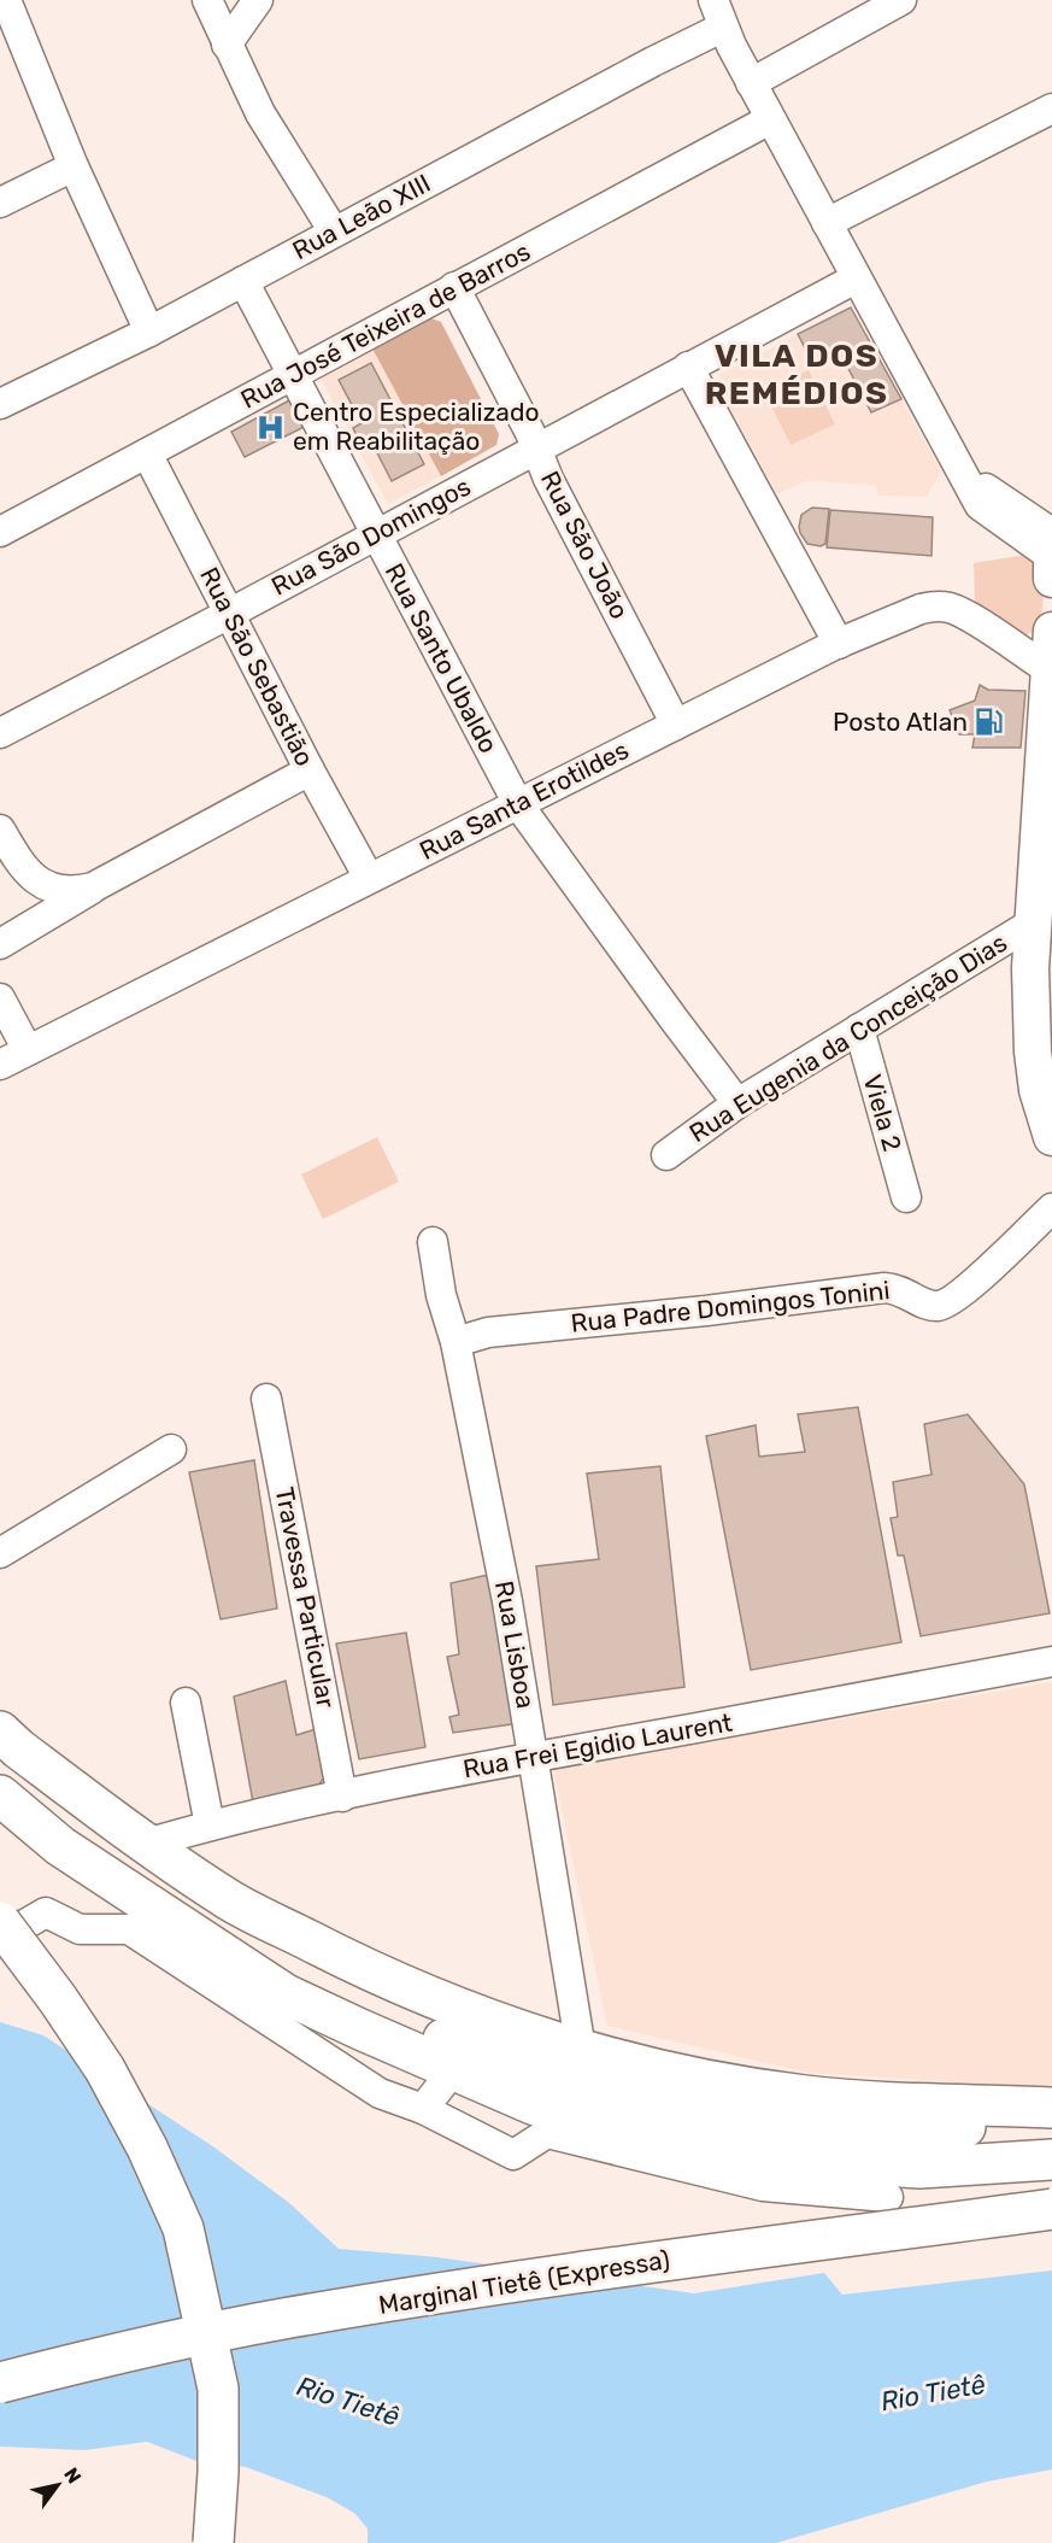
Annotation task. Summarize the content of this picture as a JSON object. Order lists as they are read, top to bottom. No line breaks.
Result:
{"streets":{"highway":["Marginal Tietê (Expressa)"],"street":["Rua Leão XIII","Rua José Teixeira de Barros","Rua São Domingos","Rua São João","Rua Santo Ubaldo","Rua São Sebastião","Rua Santa Erotildes","Rua Eugenia da Conceição Dias","Viela 2","Rua Padre Domingos Tonini","Travessa Particular","Rua Lisboa","Rua Frei Egidio Laurent"]},"crossings":[["Rua Leão XIII","Rua Santo Ubaldo"],["Rua José Teixeira de Barros","Rua São João"],["Rua José Teixeira de Barros","Rua Santo Ubaldo"],["Rua José Teixeira de Barros","Rua São Sebastião"],["Rua São Domingos","Rua São João"],["Rua São Domingos","Rua Santo Ubaldo"],["Rua São Domingos","Rua São Sebastião"],["Rua São João","Rua Santa Erotildes"],["Rua Santo Ubaldo","Rua Santa Erotildes"],["Rua Santo Ubaldo","Rua Eugenia da Conceição Dias"],["Rua São Sebastião","Rua Santa Erotildes"],["Rua Eugenia da Conceição Dias","Viela 2"],["Rua Padre Domingos Tonini","Rua Lisboa"],["Travessa Particular","Rua Frei Egidio Laurent"],["Rua Lisboa","Rua Frei Egidio Laurent"]],"districts":["VILA DOS REMÉDIOS"],"water":["Rio Tietê"],"places":{"hospital":["Centro Especializado em Reabilitação"],"fuel station":["Posto Atlan"]},"north":"top right"}
